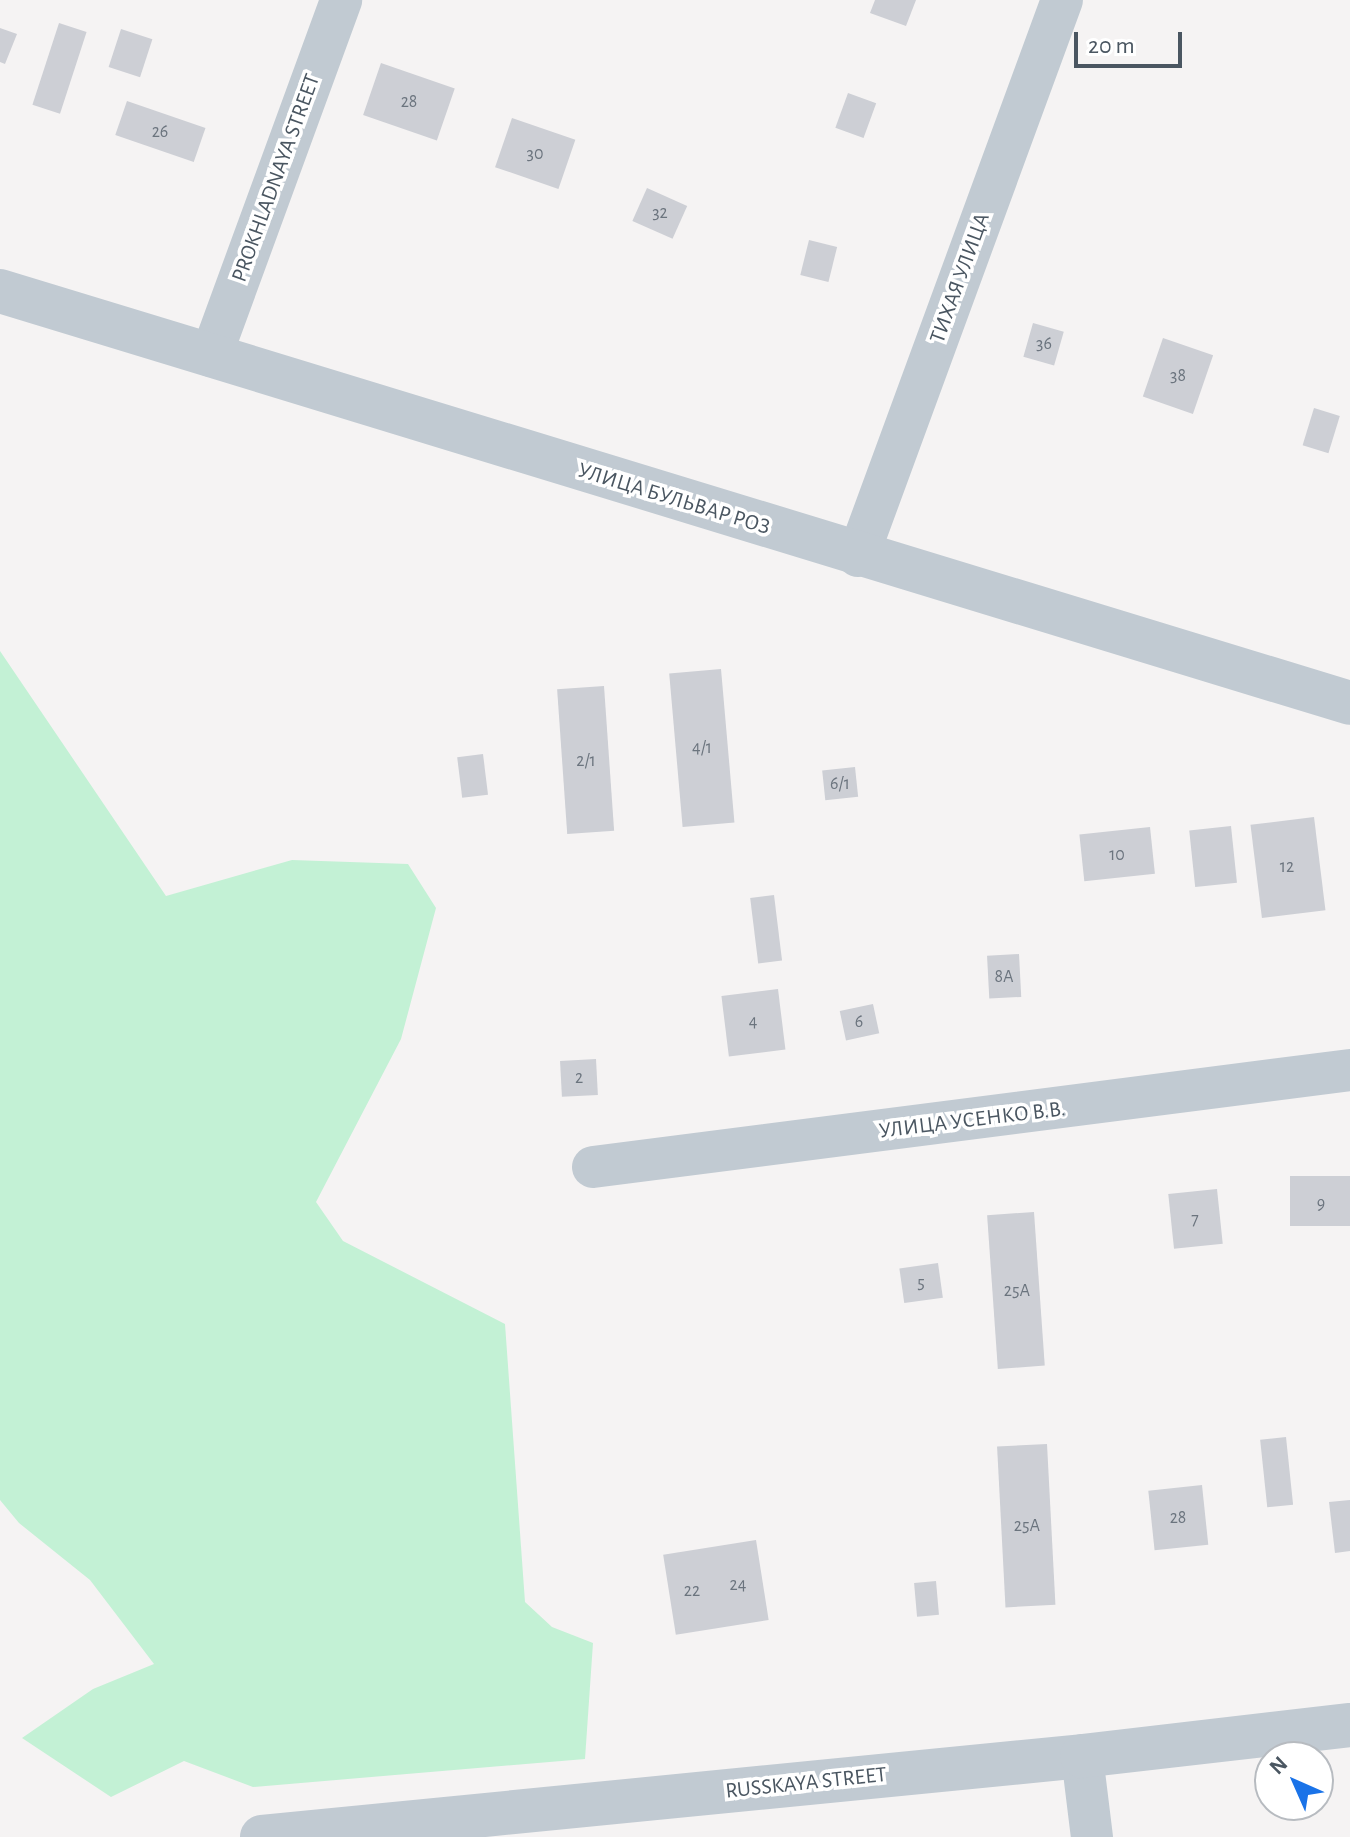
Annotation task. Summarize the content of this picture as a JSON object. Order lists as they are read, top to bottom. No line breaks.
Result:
{"streets":{"street":["PROKHLADNAYA STREET","ТИХАЯ УЛИЦА","УЛИЦА БУЛЬВАР РОЗ","УЛИЦА УСЕНКО В.В.","RUSSKAYA STREET"]},"crossings":[["PROKHLADNAYA STREET","УЛИЦА БУЛЬВАР РОЗ"],["ТИХАЯ УЛИЦА","УЛИЦА БУЛЬВАР РОЗ"]],"house_numbers":["28","26","30","32","36","38","4/1","2/1","6/1","10","12","8А","4","6","2","9","7","5","25А","28","25А","24","22"],"scale_bar":"20 m","north":"top left"}
